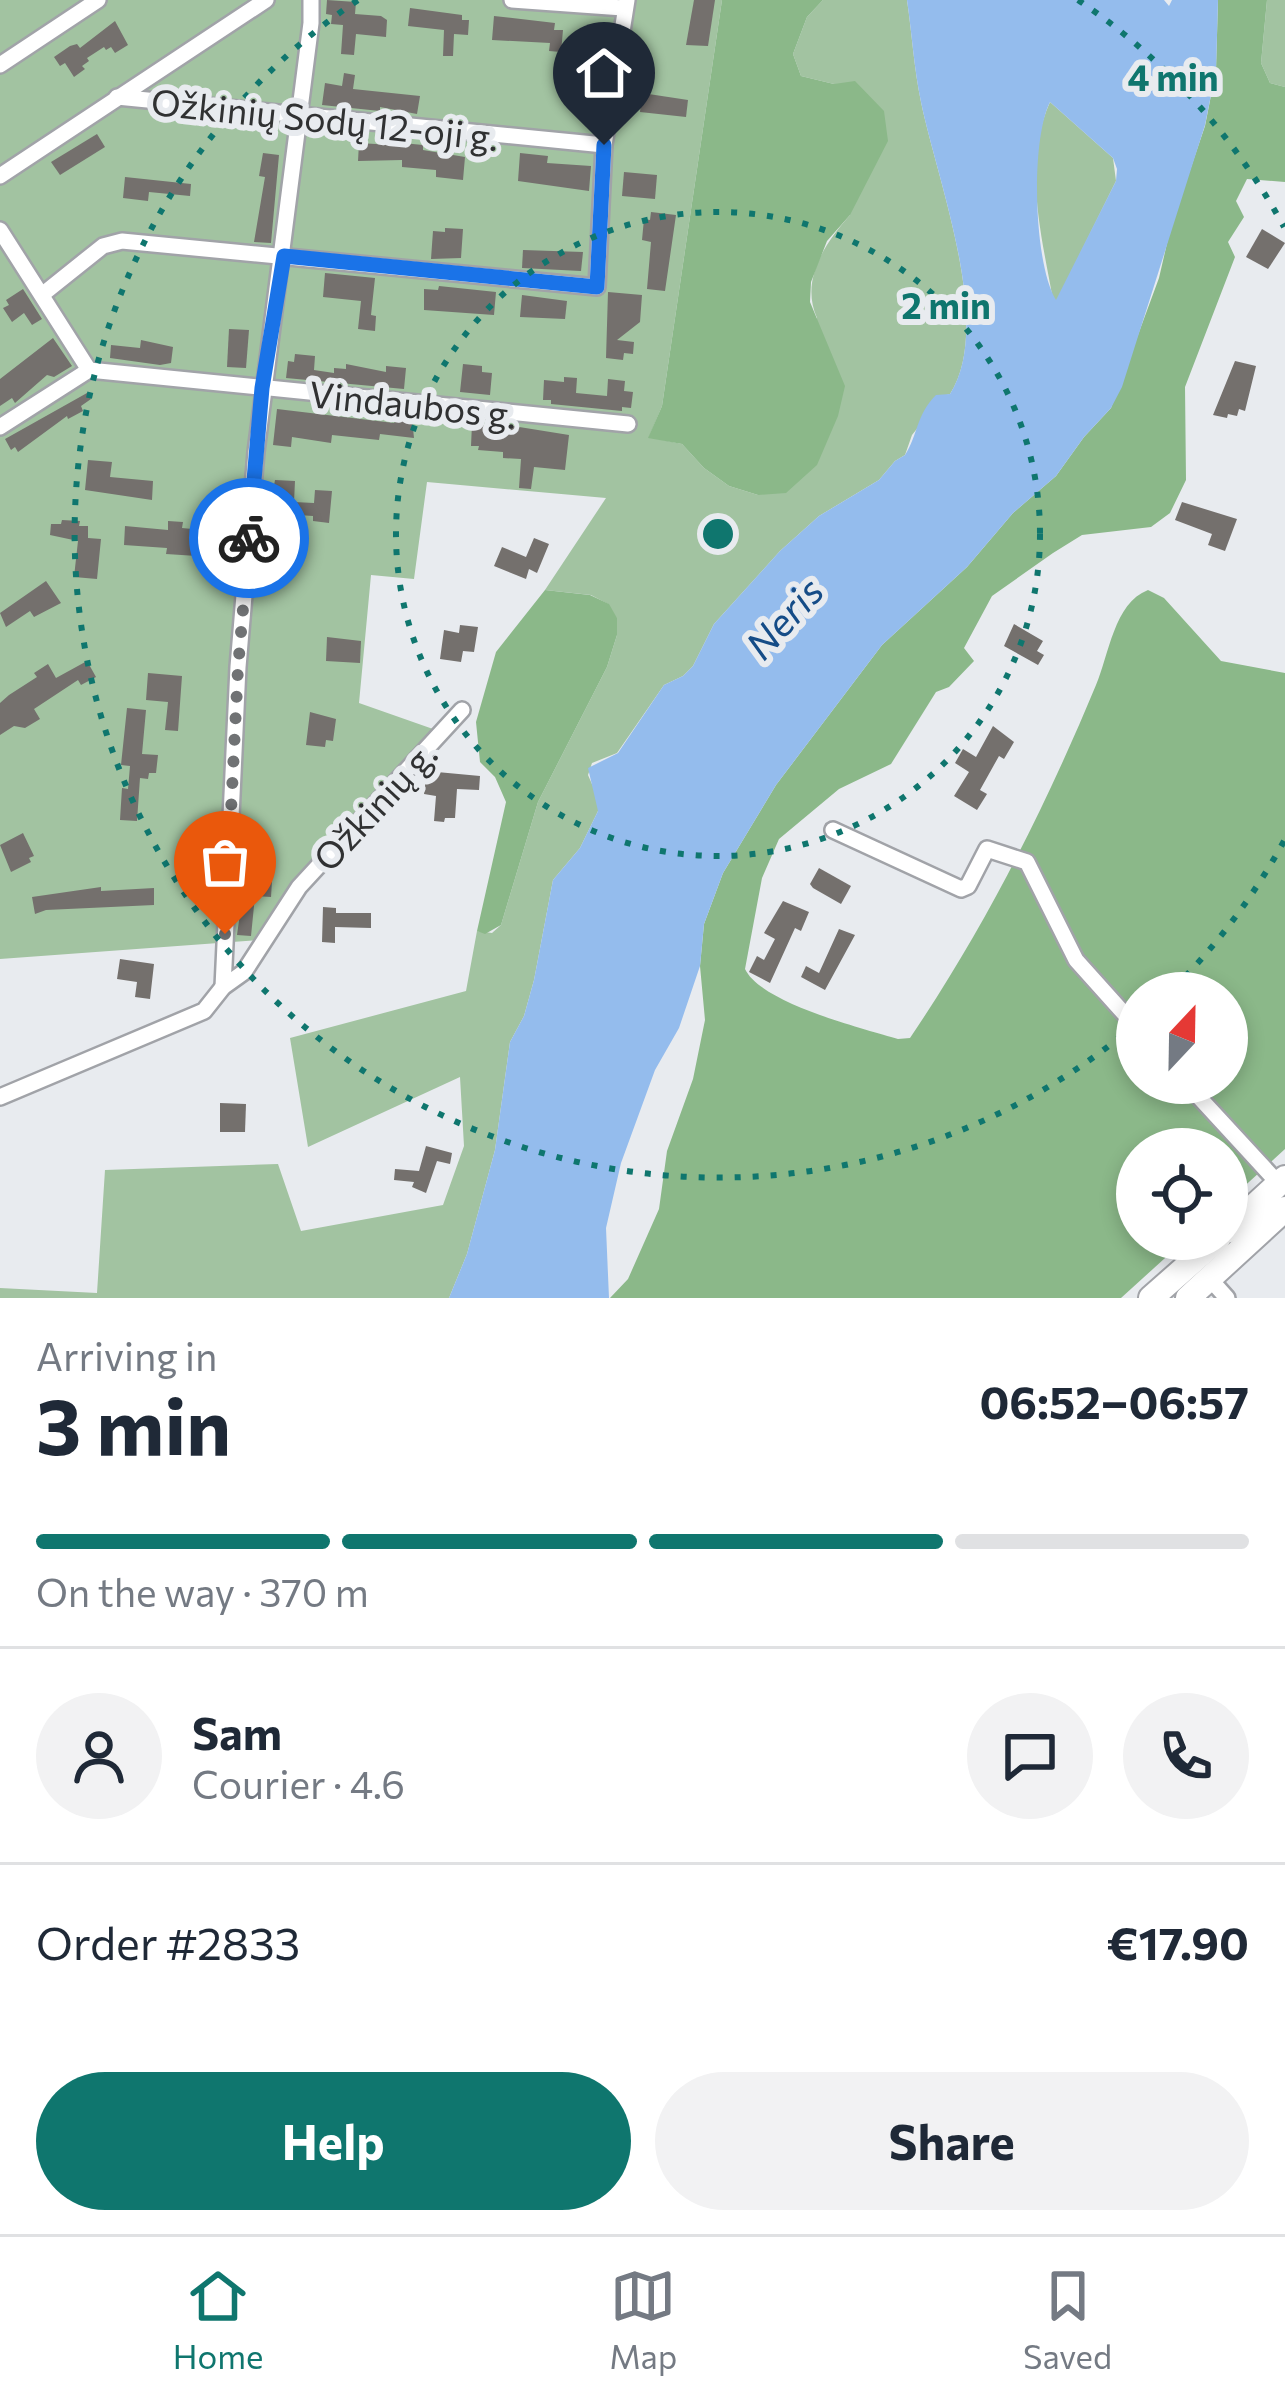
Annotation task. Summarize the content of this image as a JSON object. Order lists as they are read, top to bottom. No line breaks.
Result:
{"streets":{"street":["Ožkinių Sodų 12-oji g.","Vindaubos g.","Ožkinių g."]},"water":["Neris"],"north":"top","page":{"heading":["3 min","Arriving in","06:52–06:57"],"panel":["Sam","Courier · 4.6","Order #2833","€17.90"],"bar":"On the way · 370 m","buttons":["Help","Share"],"tabs":["Home","Map","Saved"]},"rings":["4 min","2 min"]}
